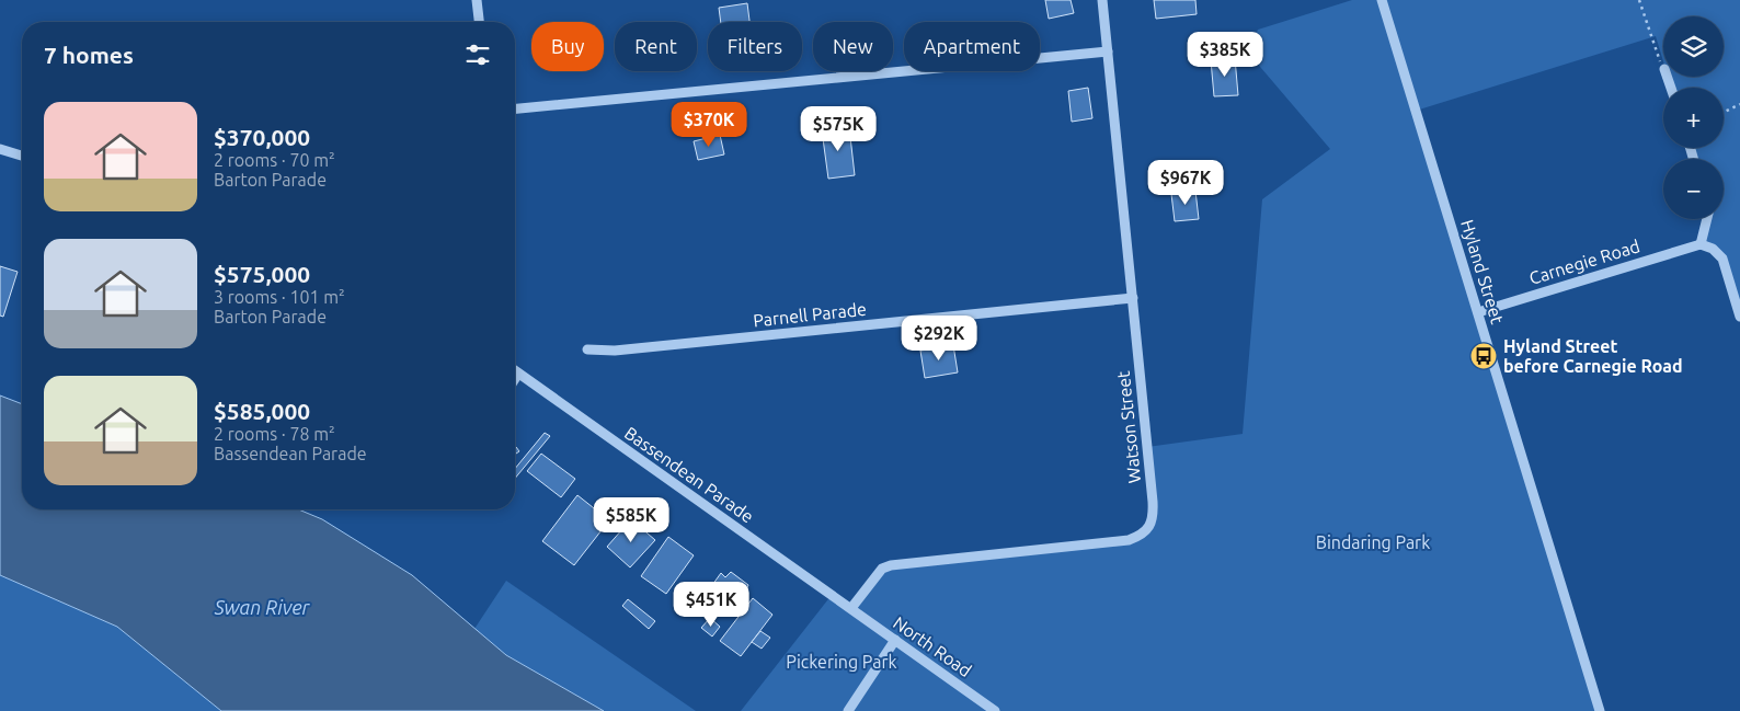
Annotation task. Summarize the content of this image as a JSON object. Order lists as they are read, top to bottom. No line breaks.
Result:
{"streets":{"street":["Carnegie Road","Hyland Street","Parnell Parade","Watson Street","Bassendean Parade","North Road"]},"crossings":[["Carnegie Road","Hyland Street"],["Parnell Parade","Watson Street"],["Watson Street","Bassendean Parade"],["Watson Street","North Road"],["Bassendean Parade","North Road"]],"water":["Swan River"],"parks":["Bindaring Park","Pickering Park"],"places":{"bus stop":["Hyland Street before Carnegie Road"]},"page":{"map_buttons":["+","−"],"chip":["Buy","Rent","Filters","New","Apartment"],"heading":"7 homes","price":["$385K","$370K","$575K","$967K","$292K","$585K","$451K"],"list":[{"name":"$370,000","note":"2 rooms · 70 m² · Barton Parade"},{"name":"$575,000","note":"3 rooms · 101 m² · Barton Parade"},{"name":"$585,000","note":"2 rooms · 78 m² · Bassendean Parade"}]}}
